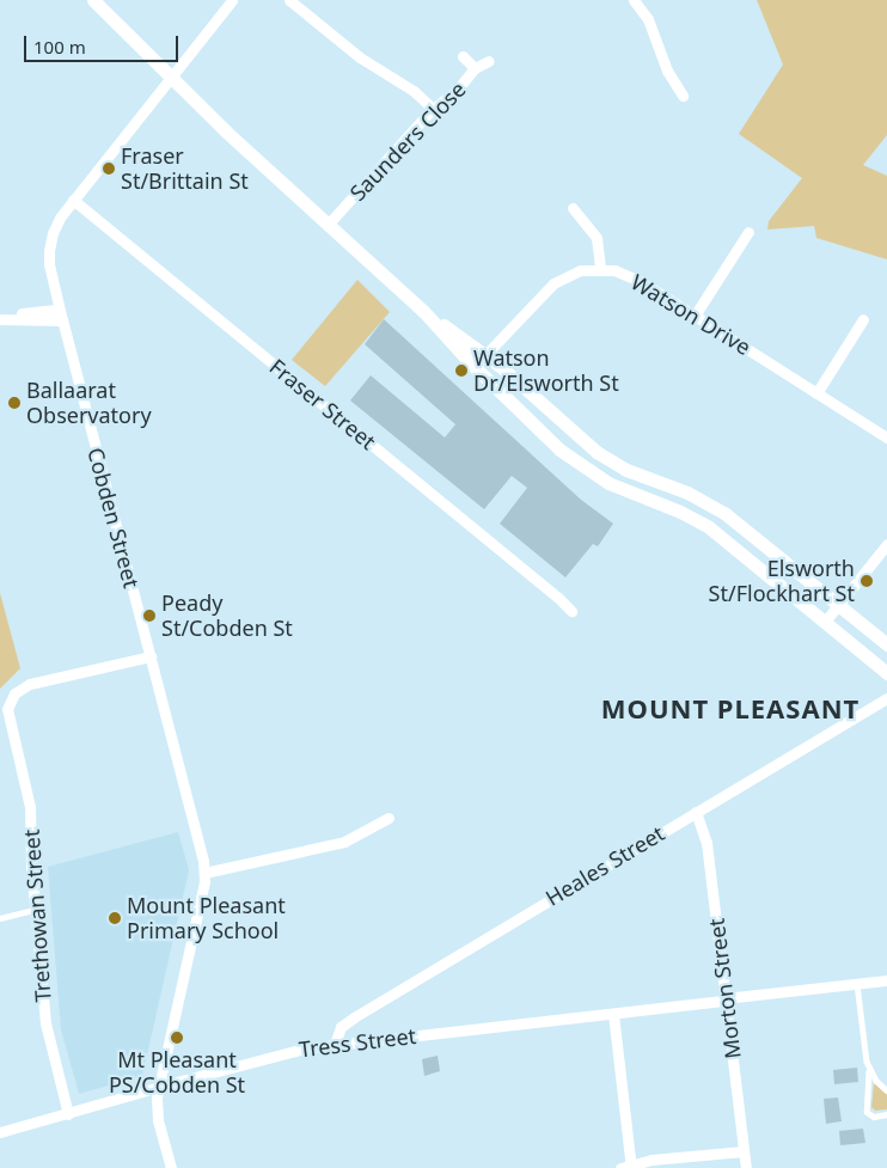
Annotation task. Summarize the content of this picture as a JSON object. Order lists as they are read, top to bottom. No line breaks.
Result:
{"streets":{"street":["Saunders Close","Watson Drive","Fraser Street","Cobden Street","Heales Street","Trethowan Street","Morton Street","Tress Street"]},"crossings":[["Fraser Street","Cobden Street"],["Cobden Street","Trethowan Street"],["Cobden Street","Tress Street"],["Heales Street","Morton Street"],["Heales Street","Tress Street"],["Trethowan Street","Tress Street"],["Morton Street","Tress Street"]],"districts":["MOUNT PLEASANT"],"places":["Fraser St/Brittain St","Watson Dr/Elsworth St","Ballaarat Observatory","Elsworth St/Flockhart St","Peady St/Cobden St","Mount Pleasant Primary School","Mt Pleasant PS/Cobden St"],"scale_bar":"100 m"}
